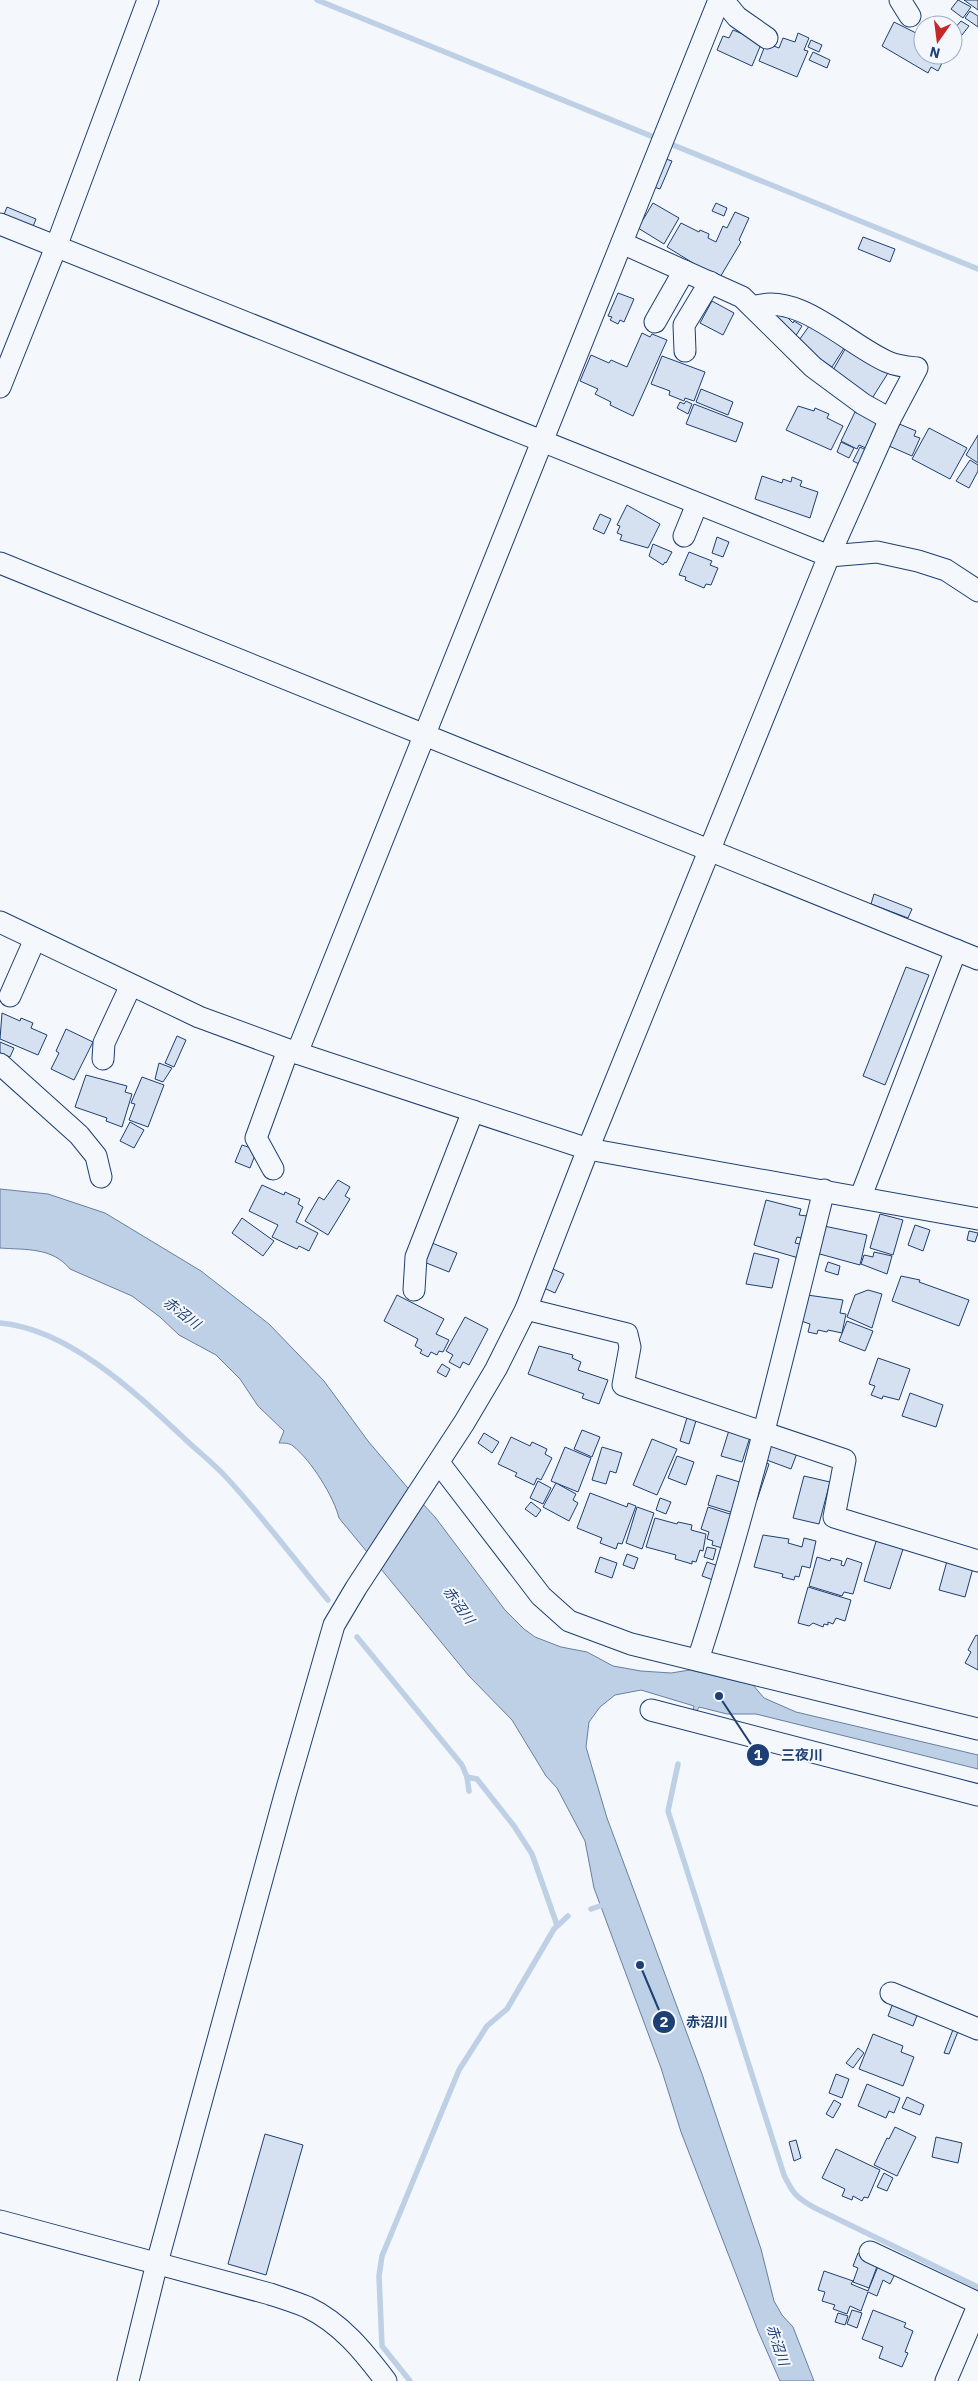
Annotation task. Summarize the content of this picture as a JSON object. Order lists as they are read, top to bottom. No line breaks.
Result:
{"water":["赤沼川"],"places":["三夜川","赤沼川"],"north":"bottom"}
